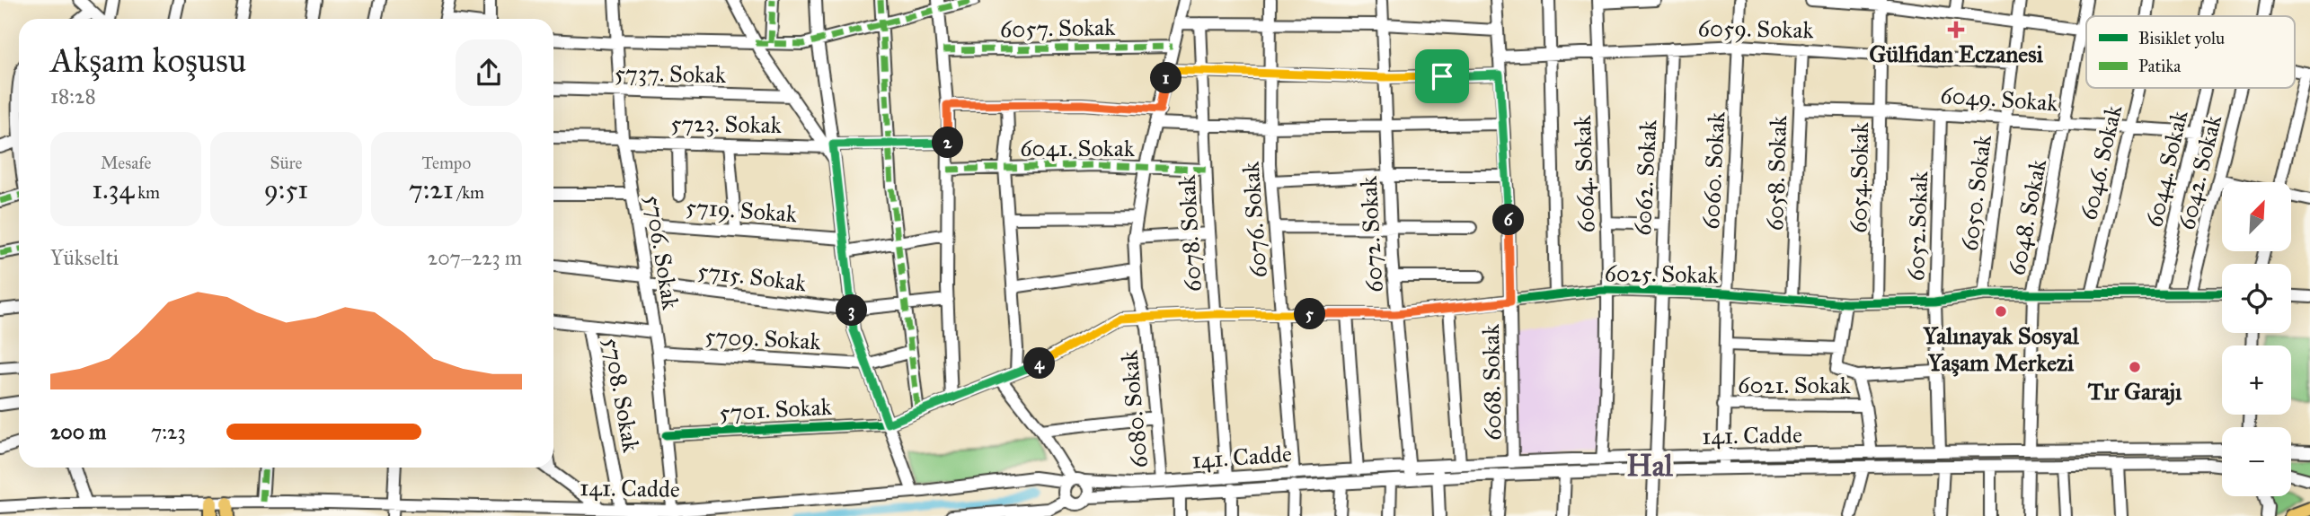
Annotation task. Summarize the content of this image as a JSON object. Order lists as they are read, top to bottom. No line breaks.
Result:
{"streets":{"street":["6057. Sokak","6059. Sokak","5737. Sokak","6049. Sokak","5723. Sokak","6041. Sokak","6046. Sokak","6044. Sokak","6060. Sokak","6042. Sokak","6058. Sokak","6064. Sokak","6062. Sokak","6054.Sokak","6050. Sokak","5719. Sokak","6048. Sokak","6076. Sokak","6052.Sokak","6078. Sokak","6072. Sokak","5706. Sokak","6025. Sokak","5715. Sokak","5709. Sokak","6068. Sokak","6021. Sokak","5708. Sokak","5701. Sokak","6080. Sokak","141. Cadde"]},"crossings":[["6057. Sokak","6080. Sokak"],["6059. Sokak","6060. Sokak"],["6059. Sokak","6058. Sokak"],["6059. Sokak","6064. Sokak"],["6059. Sokak","6062. Sokak"],["6059. Sokak","6054.Sokak"],["6059. Sokak","6050. Sokak"],["6059. Sokak","6068. Sokak"],["5737. Sokak","5706. Sokak"],["6049. Sokak","6046. Sokak"],["6049. Sokak","6044. Sokak"],["6049. Sokak","6058. Sokak"],["6049. Sokak","6054.Sokak"],["6049. Sokak","6050. Sokak"],["6049. Sokak","6048. Sokak"],["6049. Sokak","6052.Sokak"],["5723. Sokak","5706. Sokak"],["6041. Sokak","6078. Sokak"],["6041. Sokak","6080. Sokak"],["6046. Sokak","6025. Sokak"],["6044. Sokak","6025. Sokak"],["6060. Sokak","6025. Sokak"],["6060. Sokak","6021. Sokak"],["6060. Sokak","141. Cadde"],["6042. Sokak","6025. Sokak"],["6058. Sokak","6025. Sokak"],["6064. Sokak","6025. Sokak"],["6064. Sokak","141. Cadde"],["6062. Sokak","6025. Sokak"],["6062. Sokak","141. Cadde"],["6054.Sokak","6025. Sokak"],["6050. Sokak","6025. Sokak"],["5719. Sokak","5706. Sokak"],["6048. Sokak","6025. Sokak"],["6048. Sokak","141. Cadde"],["6076. Sokak","6025. Sokak"],["6076. Sokak","141. Cadde"],["6052.Sokak","6025. Sokak"],["6052.Sokak","141. Cadde"],["6078. Sokak","6025. Sokak"],["6078. Sokak","141. Cadde"],["6072. Sokak","6025. Sokak"],["6072. Sokak","141. Cadde"],["5706. Sokak","5715. Sokak"],["5706. Sokak","5709. Sokak"],["5706. Sokak","5701. Sokak"],["5706. Sokak","141. Cadde"],["6025. Sokak","6068. Sokak"],["6025. Sokak","5701. Sokak"],["6025. Sokak","6080. Sokak"],["6068. Sokak","141. Cadde"],["5708. Sokak","141. Cadde"],["6080. Sokak","141. Cadde"]],"districts":["Hal"],"places":{"health":["Gülfidan Eczanesi"],"other":["Yalınayak Sosyal Yaşam Merkezi","Tır Garajı"]},"legend":["Bisiklet yolu","Patika"],"north":"top right","page":{"heading":["Akşam koşusu","18:28"],"pins":["1","2","6","3","5","4"],"stats":[["Mesafe","1.34 km"],["Süre","9:51"],["Tempo","7:21 /km"]],"map_buttons":["+","−"],"chart":["Yükselti","207–223 m"],"list":[{"name":"200 m","note":"7:23"}]}}
